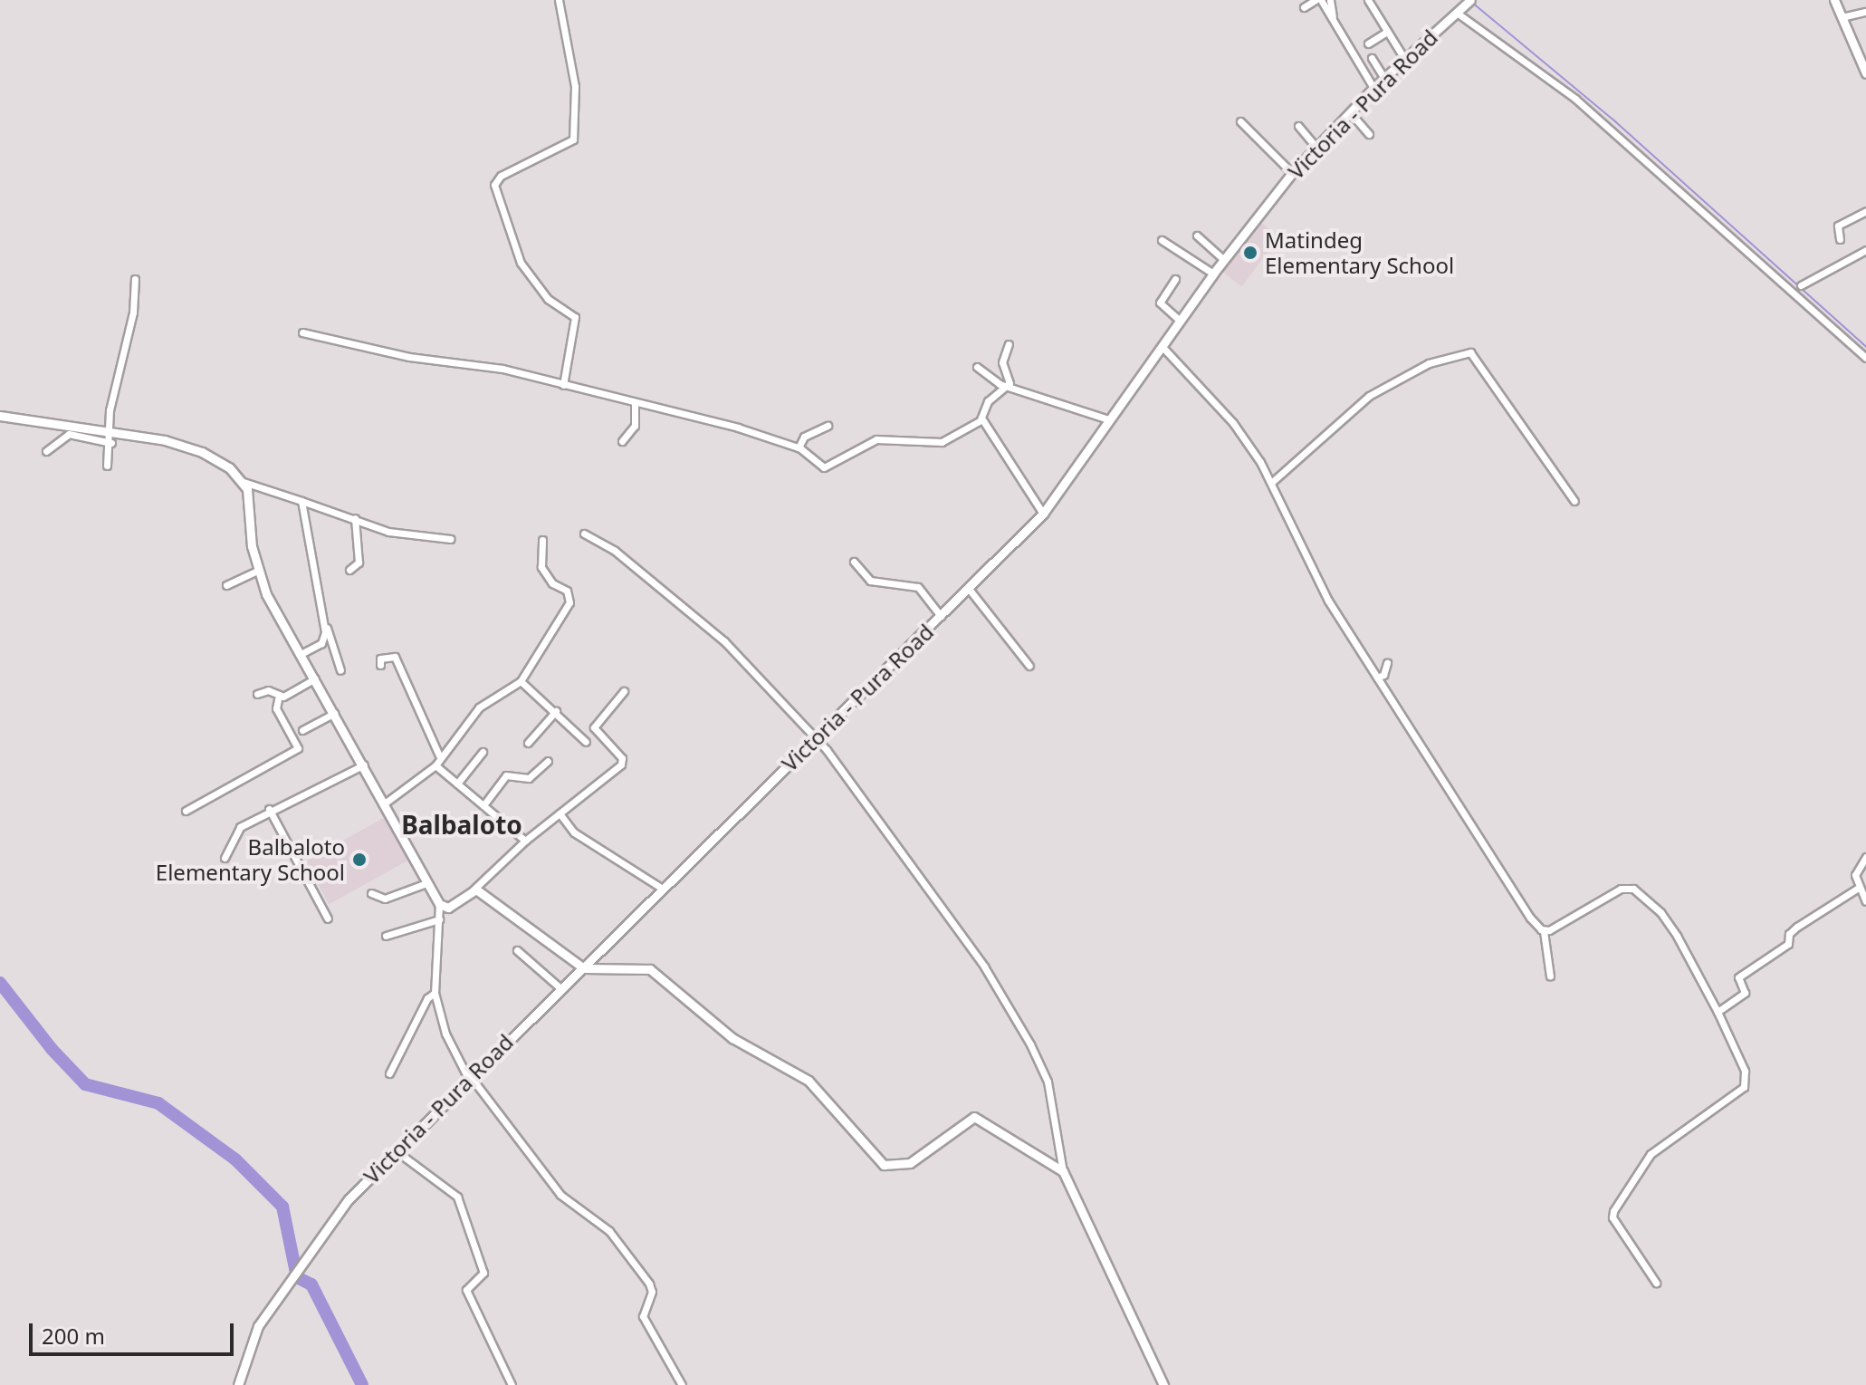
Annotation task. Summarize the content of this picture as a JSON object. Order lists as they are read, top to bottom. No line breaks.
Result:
{"streets":{"main road":["Victoria - Pura Road"]},"districts":["Balbaloto"],"places":["Matindeg Elementary School","Balbaloto Elementary School"],"scale_bar":"200 m"}
